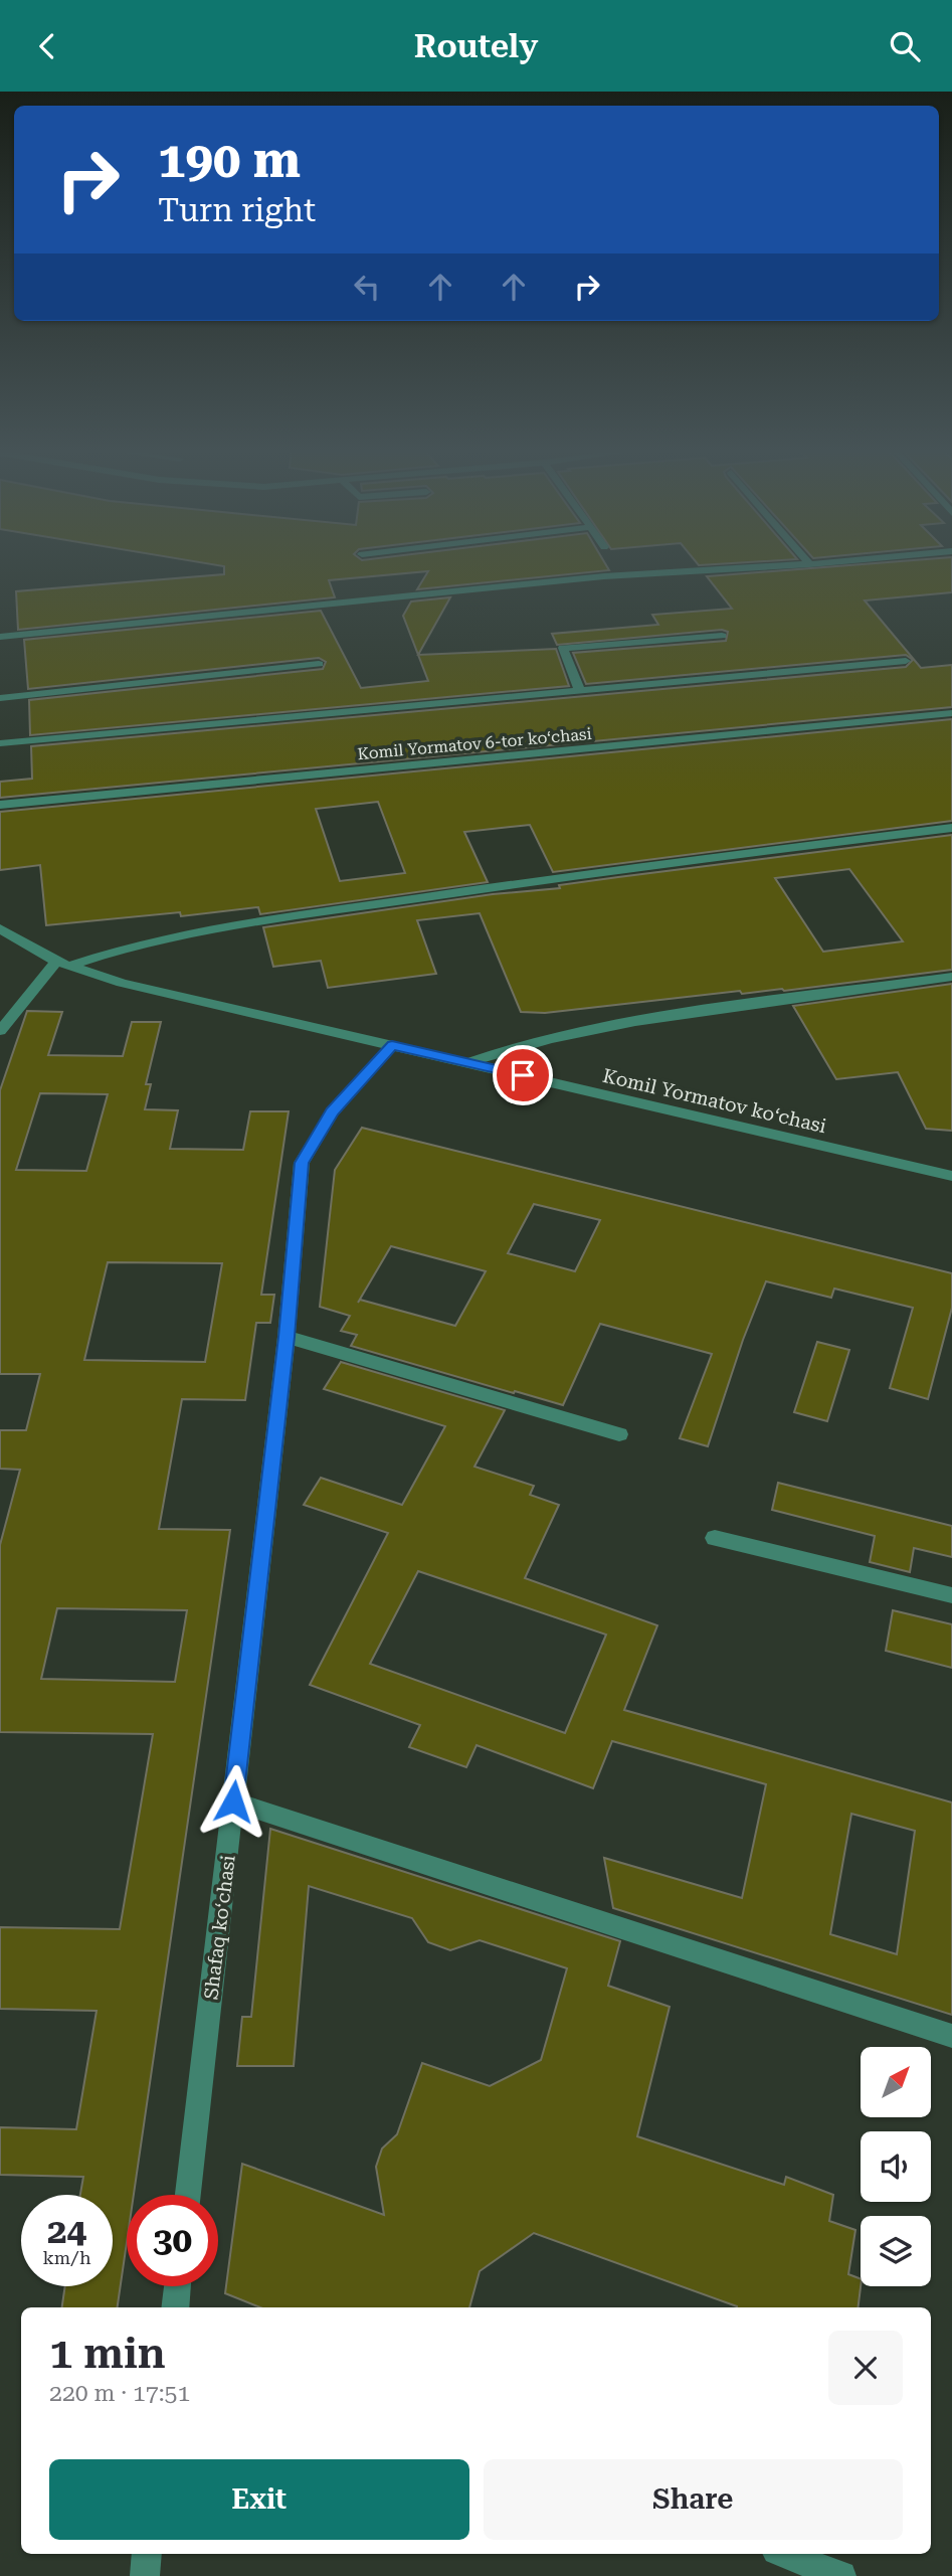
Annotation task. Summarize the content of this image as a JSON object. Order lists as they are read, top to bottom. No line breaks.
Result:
{"streets":{"street":["Komil Yormatov 6-tor koʻchasi","Komil Yormatov koʻchasi","Shafaq koʻchasi"]},"crossings":[["Komil Yormatov koʻchasi","Shafaq koʻchasi"]],"north":"top right","page":{"header":"Routely","turn":["190 m","Turn right"],"speed":"24 km/h","limit":"30","heading":["1 min","220 m · 17:51"],"buttons":["Exit","Share"]}}
